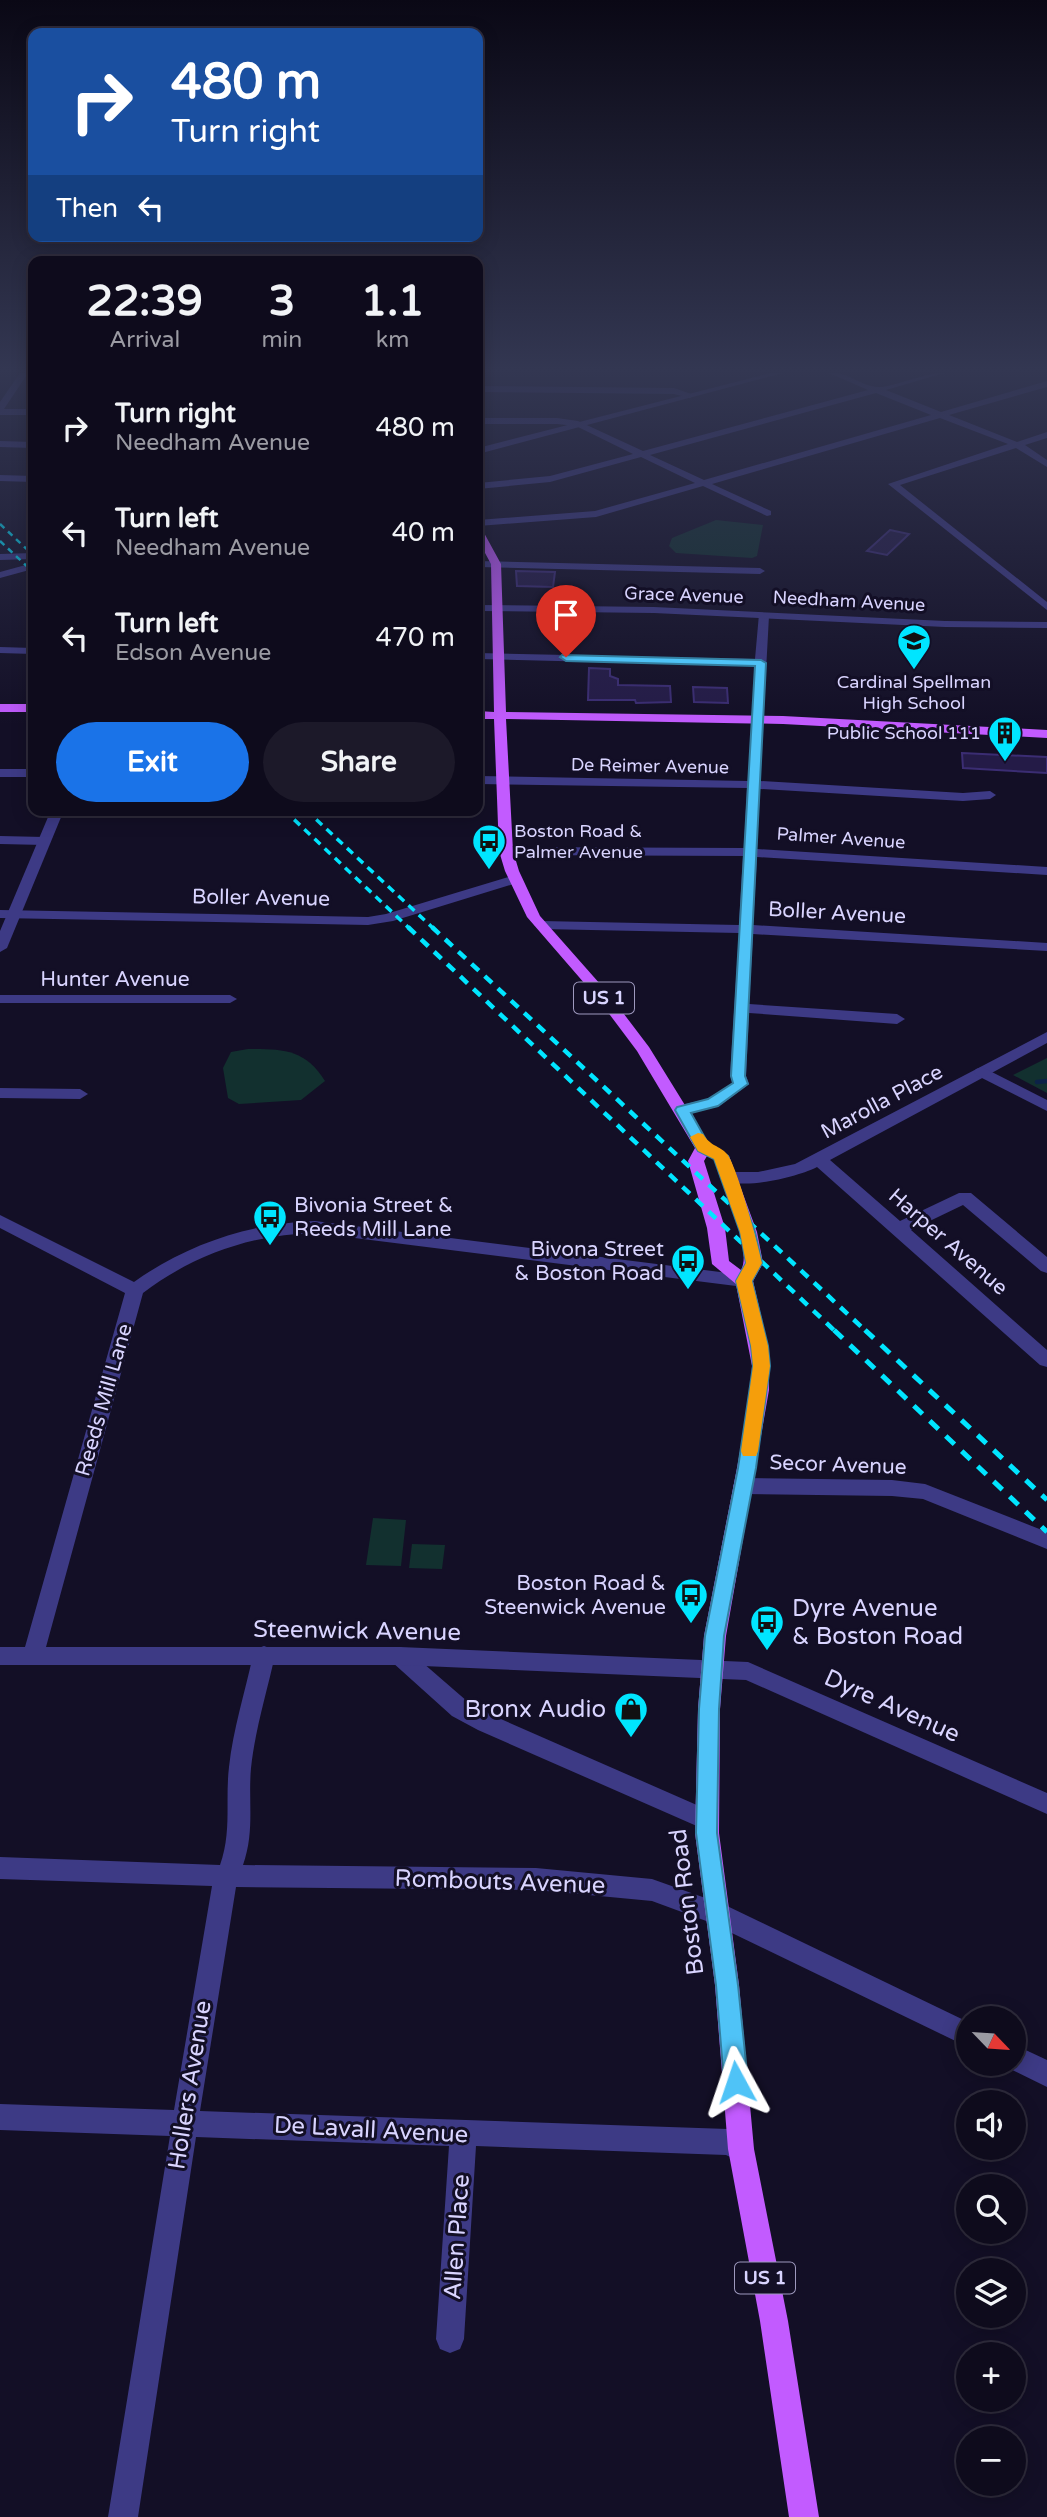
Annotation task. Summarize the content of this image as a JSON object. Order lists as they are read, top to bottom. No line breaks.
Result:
{"streets":{"main road":["US 1","Boston Road"],"street":["Grace Avenue","Needham Avenue","De Reimer Avenue","Palmer Avenue","Boller Avenue","Hunter Avenue","Marolla Place","Harper Avenue","Reeds Mill Lane","Secor Avenue","Steenwick Avenue","Dyre Avenue","Rombouts Avenue","Hollers Avenue","De Lavall Avenue","Allen Place"]},"crossings":[["Grace Avenue","Needham Avenue"],["Grace Avenue","Boston Road"],["Needham Avenue","De Reimer Avenue"],["Needham Avenue","Palmer Avenue"],["Needham Avenue","Boller Avenue"],["Needham Avenue","Boston Road"],["De Reimer Avenue","Boston Road"],["Palmer Avenue","Boston Road"],["Boller Avenue","Boston Road"],["Marolla Place","Harper Avenue"],["Marolla Place","Boston Road"],["Reeds Mill Lane","Steenwick Avenue"],["Secor Avenue","Boston Road"],["Steenwick Avenue","Dyre Avenue"],["Steenwick Avenue","Boston Road"],["Steenwick Avenue","Hollers Avenue"],["Dyre Avenue","Boston Road"],["Rombouts Avenue","Boston Road"],["Rombouts Avenue","Hollers Avenue"],["Boston Road","De Lavall Avenue"],["Hollers Avenue","De Lavall Avenue"],["De Lavall Avenue","Allen Place"]],"places":{"school or university":["Cardinal Spellman High School"],"building":["Public School 111"],"bus stop":["Boston Road & Palmer Avenue","Bivonia Street & Reeds Mill Lane","Bivona Street & Boston Road","Boston Road & Steenwick Avenue","Dyre Avenue & Boston Road"],"shop":["Bronx Audio"]},"north":"bottom right","page":{"turn":["480 m","Turn right"],"then":"Then","eta":["22:39","Arrival","3","min","1.1","km"],"list":[{"name":"Turn right","note":"Needham Avenue","value":"480 m"},{"name":"Turn left","note":"Needham Avenue","value":"40 m"},{"name":"Turn left","note":"Edson Avenue","value":"470 m"}],"buttons":["Exit","Share"],"map_buttons":["+","−"]}}
